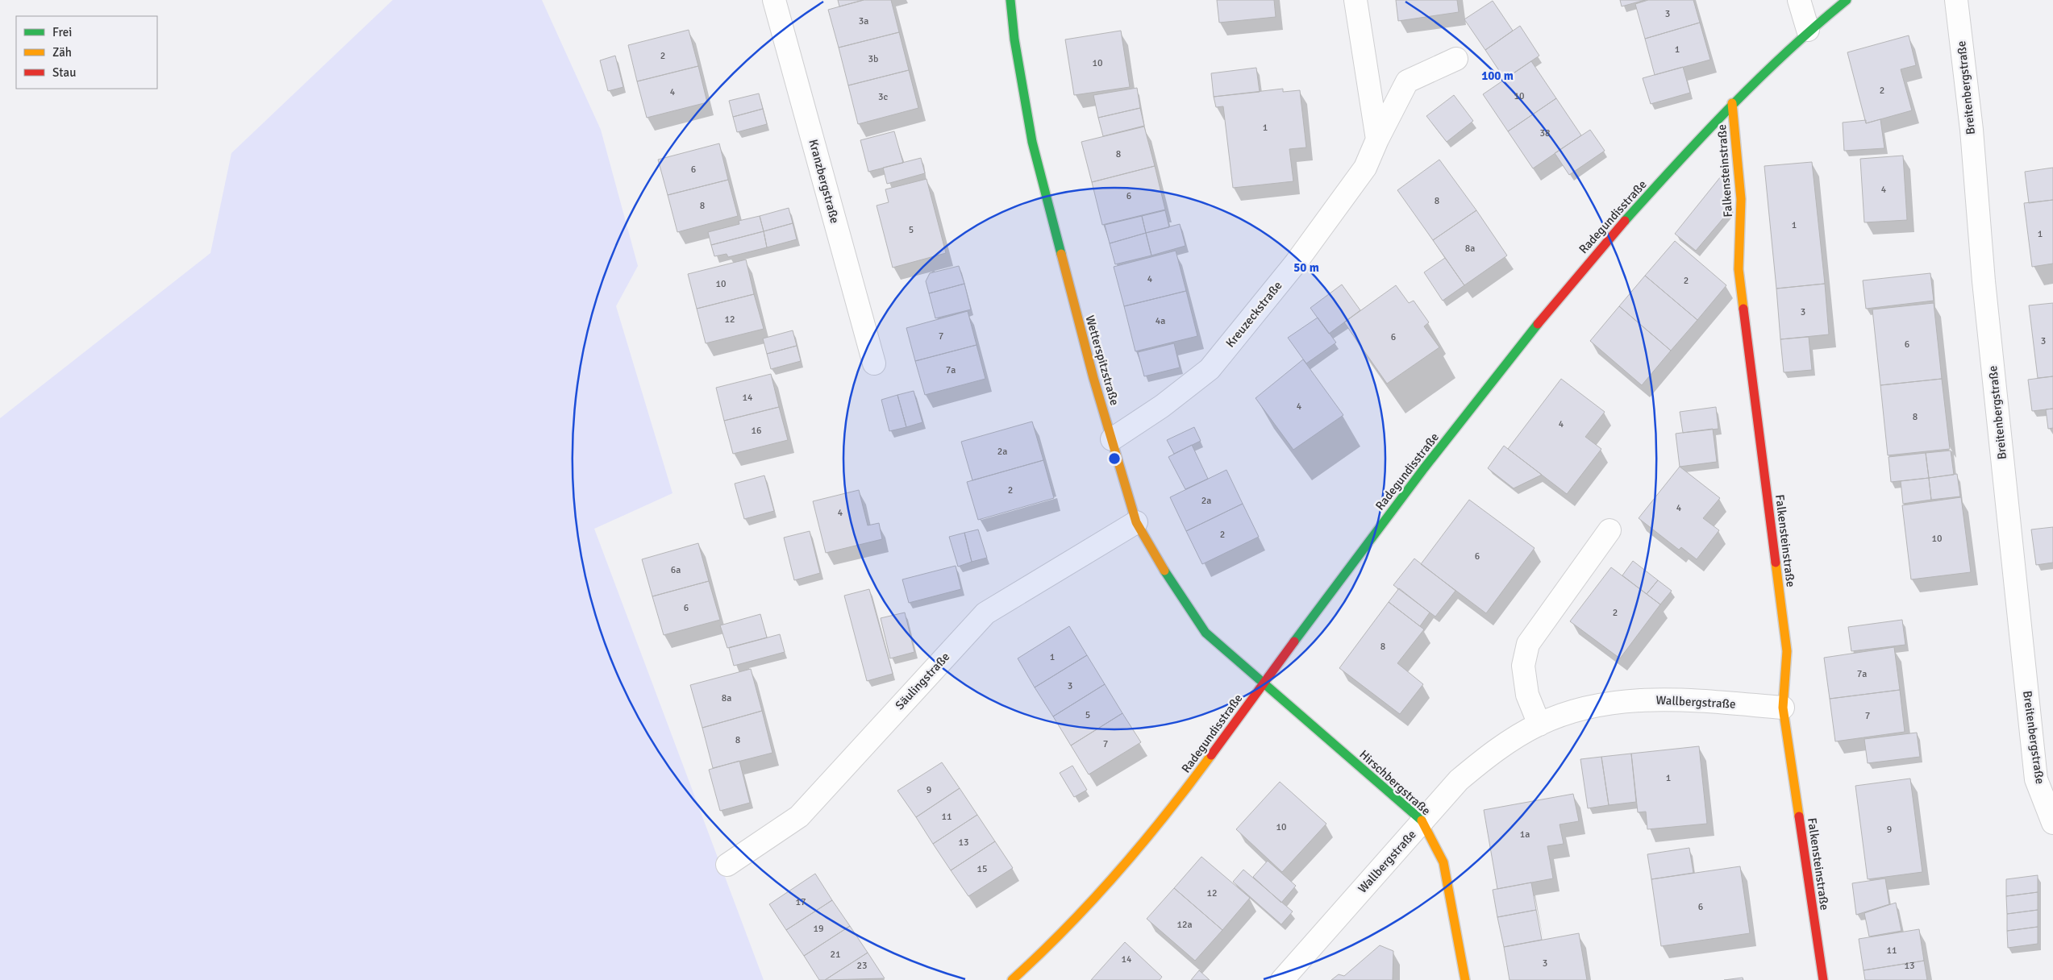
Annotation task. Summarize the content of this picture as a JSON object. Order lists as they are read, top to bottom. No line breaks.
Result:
{"streets":{"street":["Breitenbergstraße","Falkensteinstraße","Kranzbergstraße","Radegundisstraße","Kreuzeckstraße","Wetterspitzstraße","Säulingstraße","Wallbergstraße","Hirschbergstraße"]},"crossings":[["Falkensteinstraße","Radegundisstraße"],["Falkensteinstraße","Wallbergstraße"],["Radegundisstraße","Wetterspitzstraße"],["Radegundisstraße","Hirschbergstraße"],["Kreuzeckstraße","Wetterspitzstraße"],["Wetterspitzstraße","Säulingstraße"],["Wetterspitzstraße","Hirschbergstraße"],["Wallbergstraße","Hirschbergstraße"]],"house_numbers":["3","3a","1","2","3b","10","2","4","10","3c","1","38","8","6","4","6","8","8","1","5","1","8a","4","2","10","3","12","4a","7","6","3","6","7a","14","4","8","4","16","2a","2","2a","4","4","2","10","6","6a","6","2","8","1","7a","3","8a","5","7","8","7","1","9","11","10","9","1a","13","15","12","17","6","12a","19","11","21","14","3","23","13"],"legend":["Frei","Zäh","Stau"],"rings":["100 m","50 m"]}
